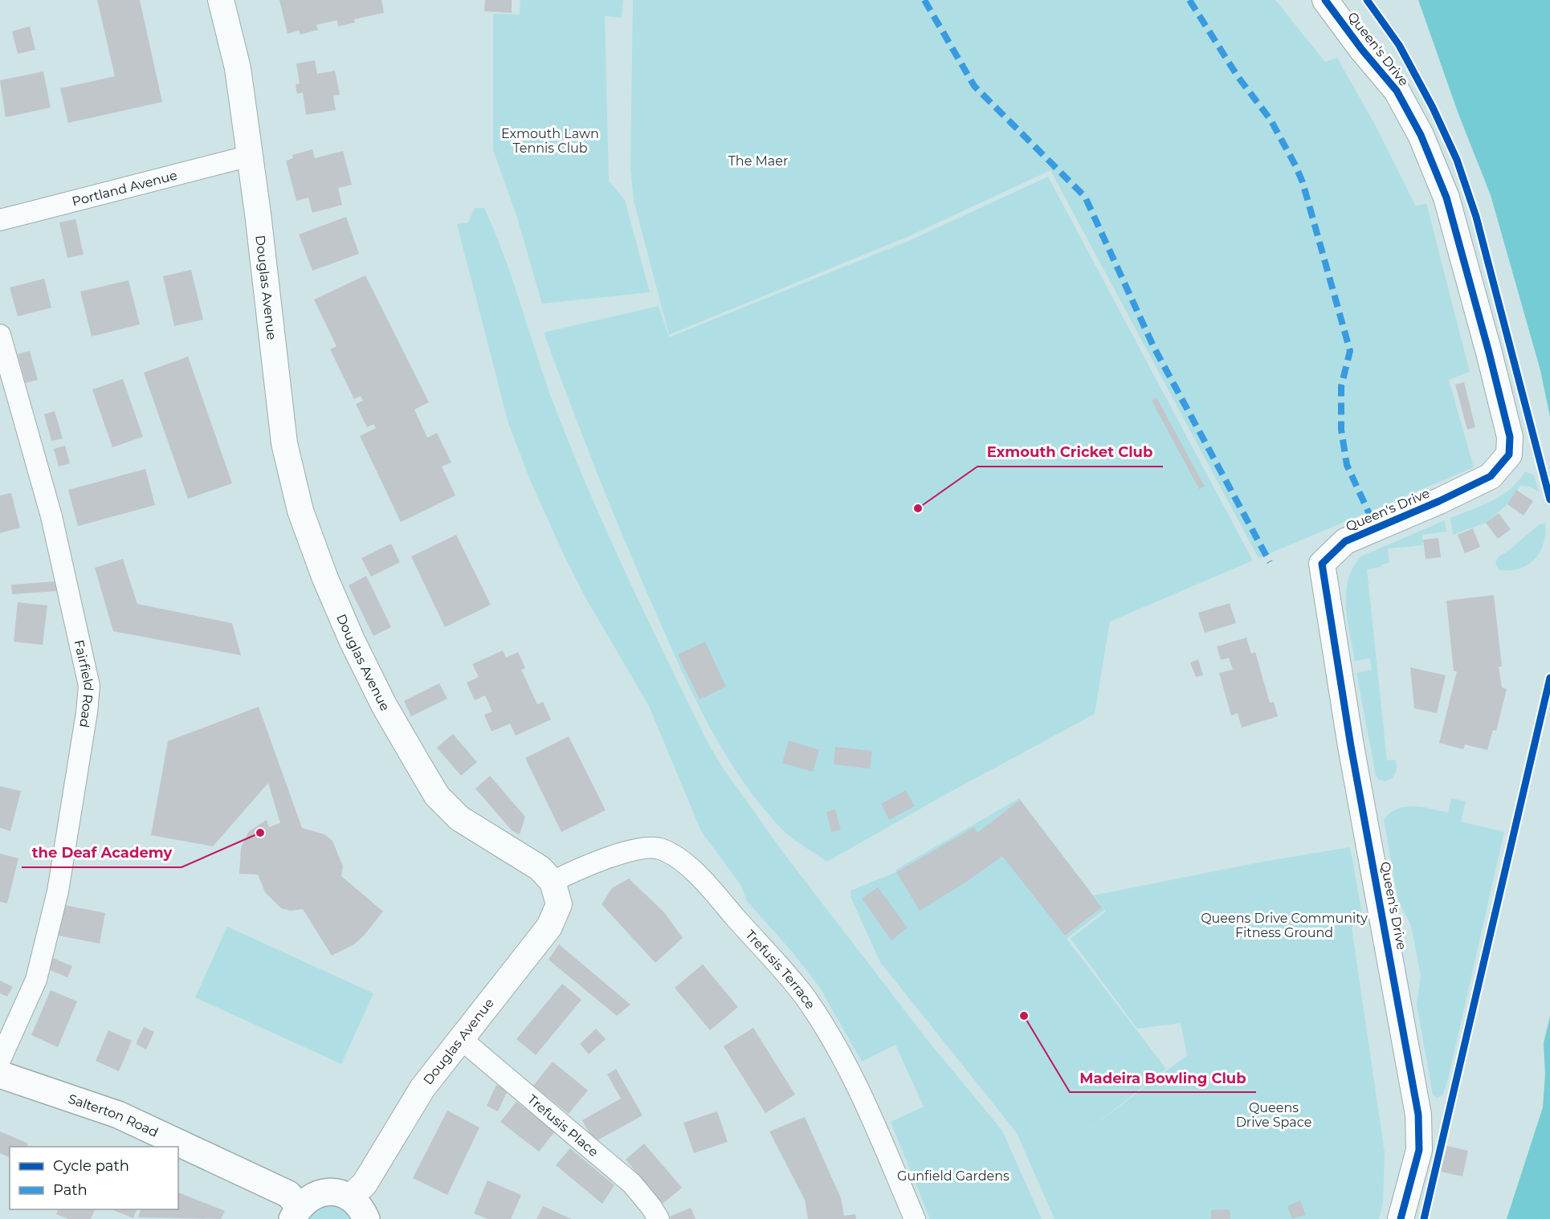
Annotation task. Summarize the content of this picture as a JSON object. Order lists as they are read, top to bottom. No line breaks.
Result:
{"streets":{"main road":["Salterton Road"],"street":["Queen's Drive","Portland Avenue","Douglas Avenue","Fairfield Road","Trefusis Terrace","Trefusis Place"]},"crossings":[["Portland Avenue","Douglas Avenue"],["Douglas Avenue","Trefusis Terrace"],["Douglas Avenue","Trefusis Place"]],"parks":["Exmouth Lawn Tennis Club","The Maer","Queens Drive Community Fitness Ground","Queens Drive Space","Gunfield Gardens"],"places":["Exmouth Cricket Club","the Deaf Academy","Madeira Bowling Club"],"legend":["Cycle path","Path"]}
